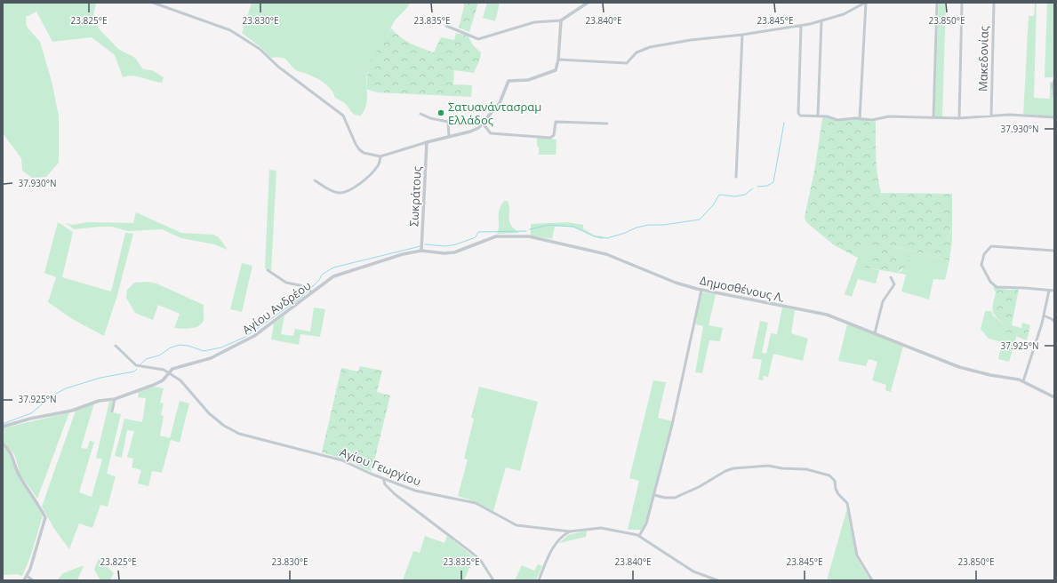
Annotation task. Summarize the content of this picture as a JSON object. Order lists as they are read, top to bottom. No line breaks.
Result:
{"streets":{"street":["Μακεδονίας","Σωκράτους","Δημοσθένους Λ.","Αγίου Ανδρέου","Αγίου Γεωργίου"]},"crossings":[["Σωκράτους","Δημοσθένους Λ."],["Σωκράτους","Αγίου Ανδρέου"],["Δημοσθένους Λ.","Αγίου Ανδρέου"],["Αγίου Ανδρέου","Αγίου Γεωργίου"]],"places":["Σατυανάντασραμ Ελλάδος"],"coordinates":["23.825°E","23.830°E","23.835°E","23.840°E","23.845°E","23.850°E","37.930°N","37.925°N"]}
